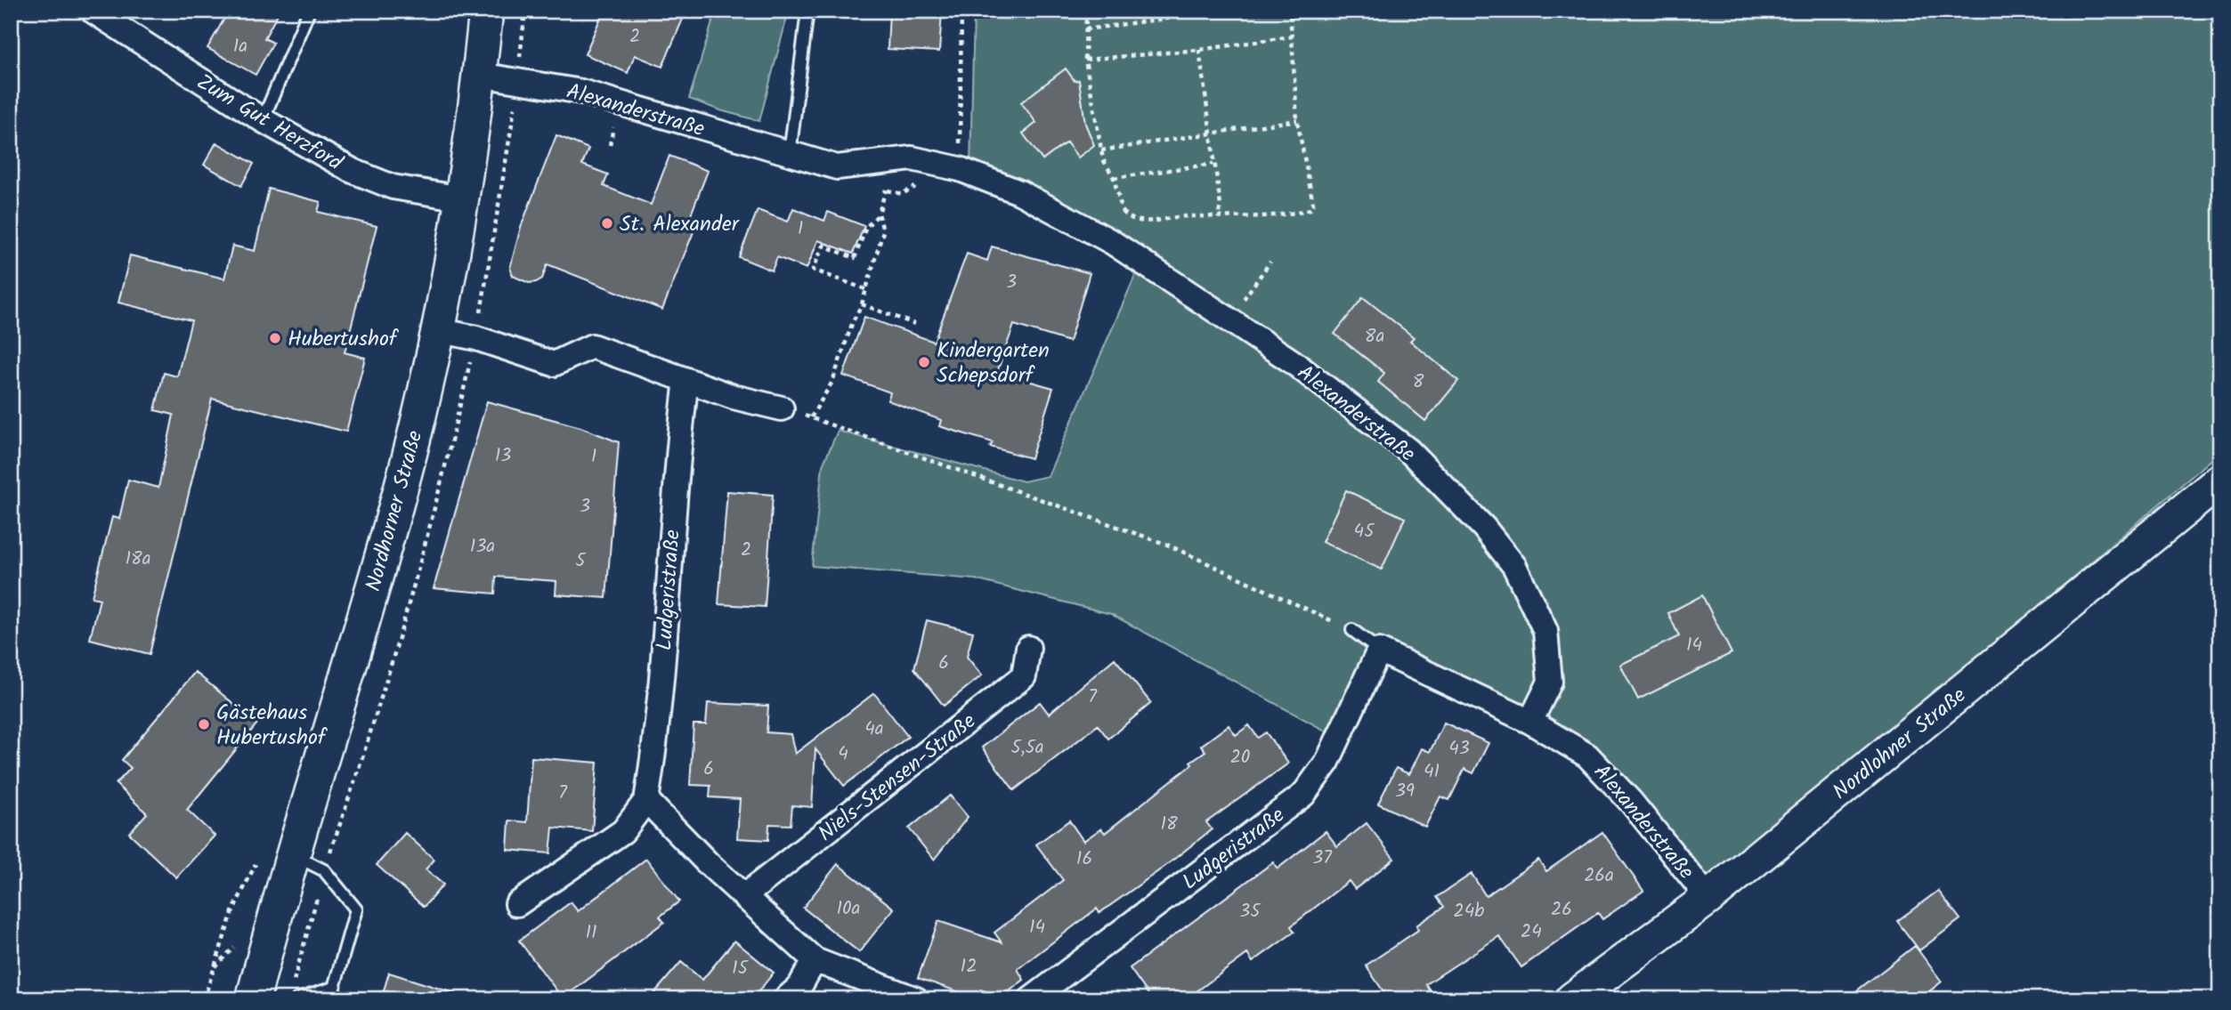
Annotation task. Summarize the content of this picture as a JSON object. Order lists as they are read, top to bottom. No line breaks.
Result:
{"streets":{"main road":["Nordhorner Straße","Nordlohner Straße"],"street":["Alexanderstraße","Zum Gut Herzford","Ludgeristraße","Niels-Stensen-Straße"]},"crossings":[["Alexanderstraße","Nordhorner Straße"],["Alexanderstraße","Nordlohner Straße"],["Zum Gut Herzford","Nordhorner Straße"]],"places":["St. Alexander","Hubertushof","Kindergarten Schepsdorf","Gästehaus Hubertushof"],"house_numbers":["2","1a","1","3","8a","8","13","1","3","45","13a","2","18a","5","14","6","7","4a","5,5a","43","4","20","6","41","39","7","18","37","16","26a","10a","26","35","24b","14","24","11","12","15"]}
